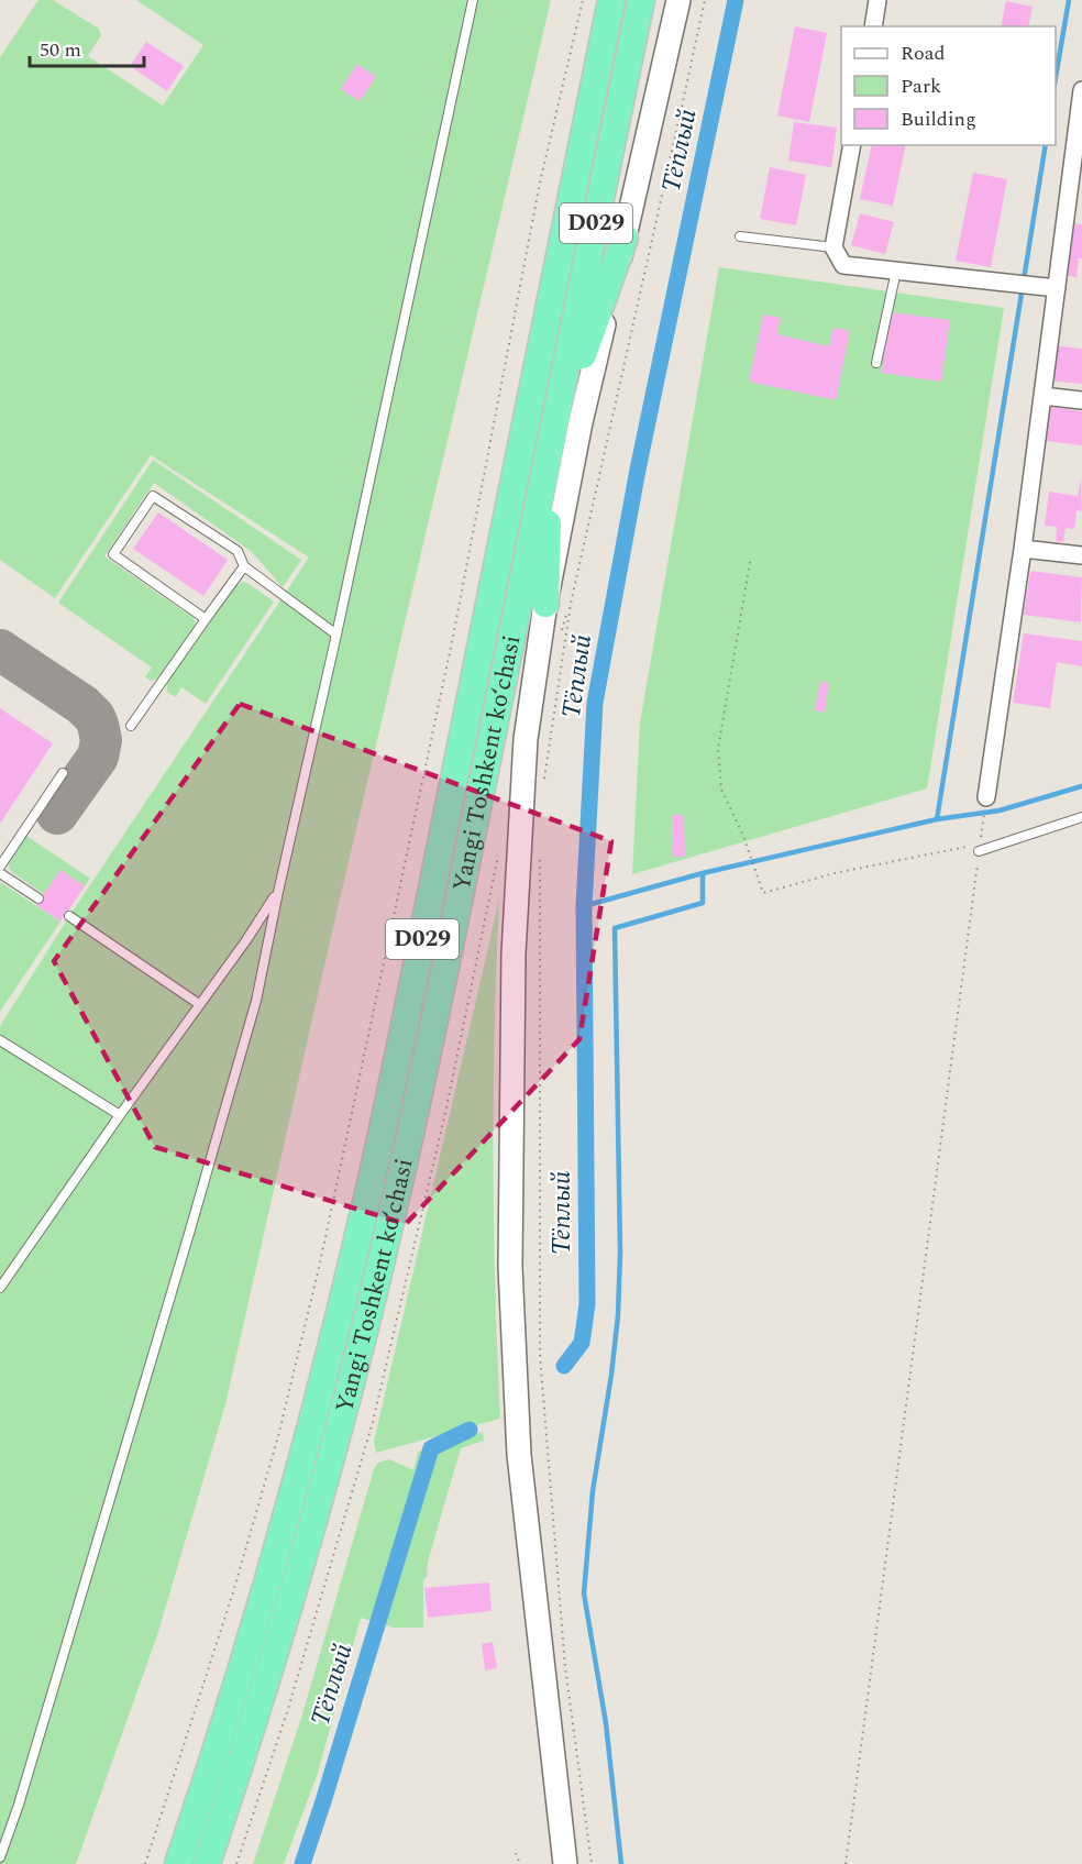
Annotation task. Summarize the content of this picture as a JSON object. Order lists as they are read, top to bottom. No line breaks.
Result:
{"streets":{"highway":["D029","Yangi Toshkent ko‘chasi"]},"water":["Тёплый"],"legend":["Road","Park","Building"],"scale_bar":"50 m"}
